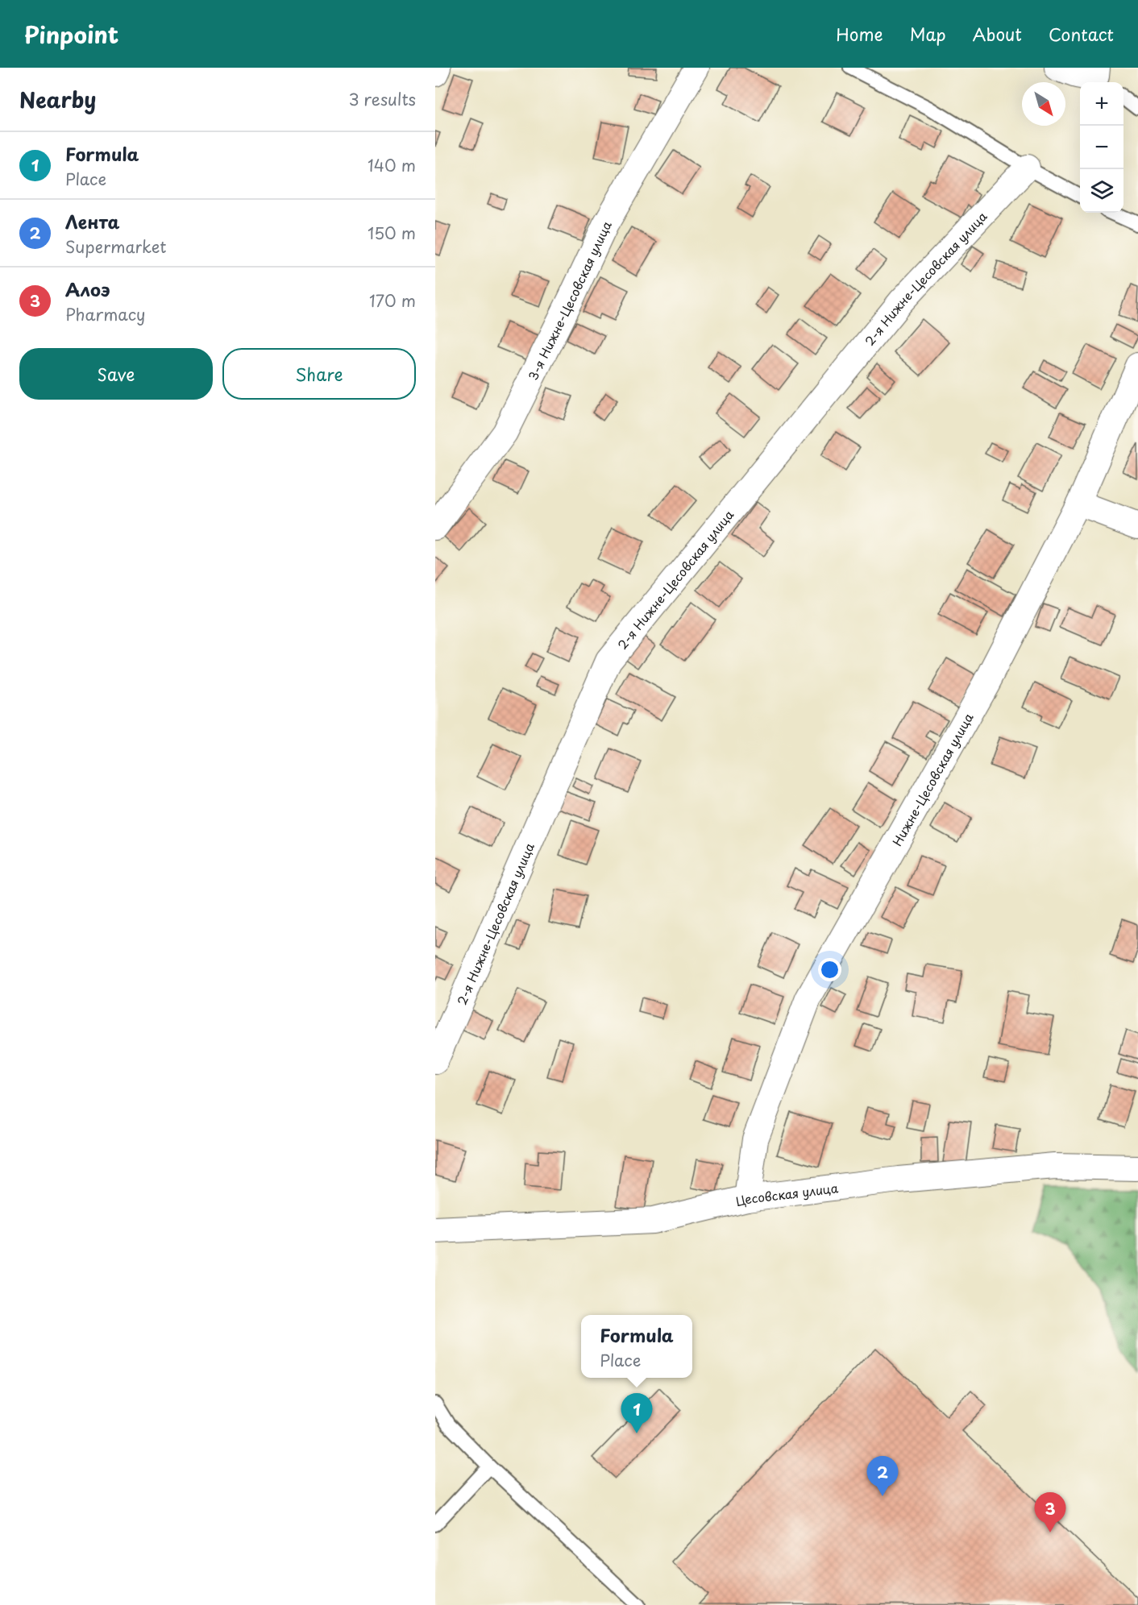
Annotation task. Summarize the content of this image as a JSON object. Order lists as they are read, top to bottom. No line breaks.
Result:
{"streets":{"street":["2-я Нижне-Цесовская улица","3-я Нижне-Цесовская улица","Нижне-Цесовская улица","Цесовская улица"]},"crossings":[["Нижне-Цесовская улица","Цесовская улица"]],"north":"bottom right","page":{"header":"Pinpoint","nav":["Home","Map","About","Contact"],"heading":["Nearby","3 results"],"map_buttons":["+","−"],"list":[{"mark":"1","name":"Formula","note":"Place","value":"140 m"},{"mark":"2","name":"Лента","note":"Supermarket","value":"150 m"},{"mark":"3","name":"Алоэ","note":"Pharmacy","value":"170 m"}],"buttons":["Save","Share"],"popup":["Formula","Place"],"pins":["1","2","3"]}}
